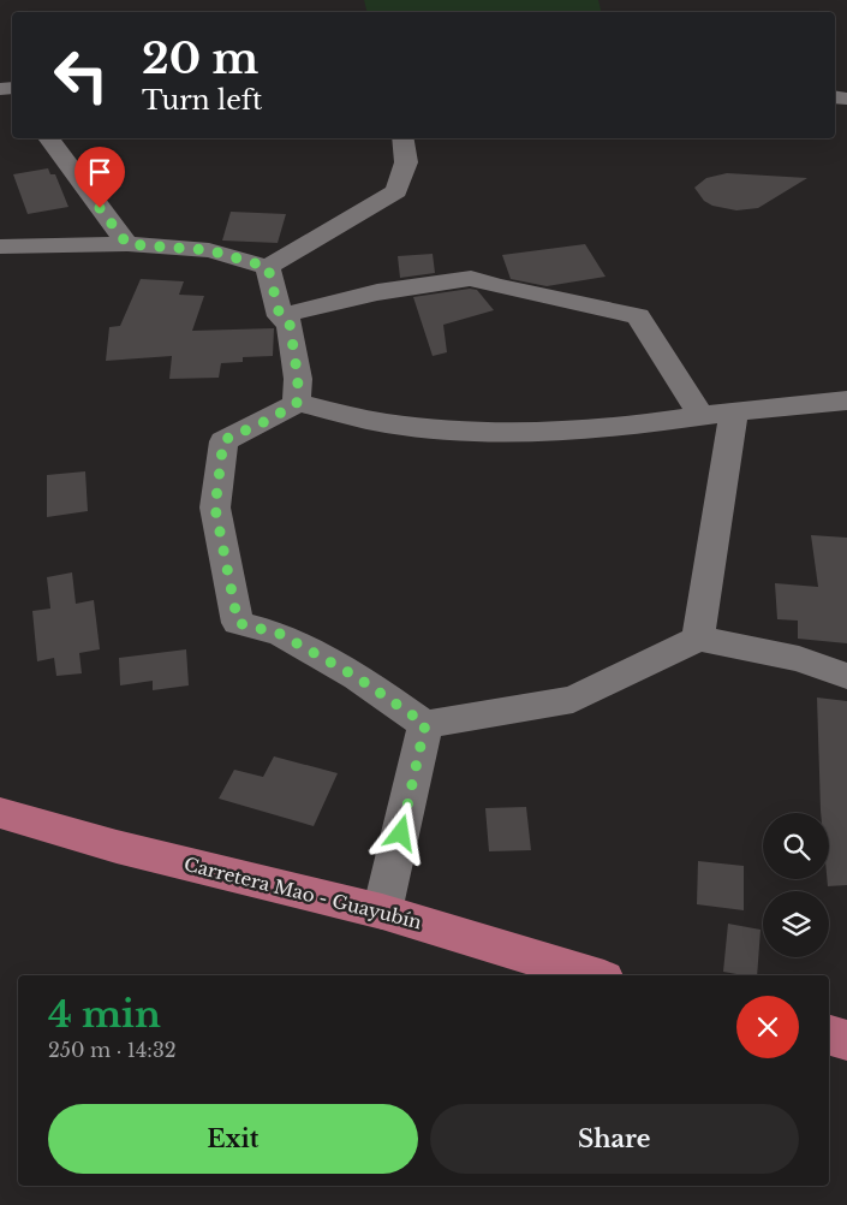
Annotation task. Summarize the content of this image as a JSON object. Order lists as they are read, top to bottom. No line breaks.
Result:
{"streets":{"main road":["Carretera Mao - Guayubín"]},"page":{"turn":["20 m","Turn left"],"heading":["4 min","250 m · 14:32"],"buttons":["Exit","Share"]}}
